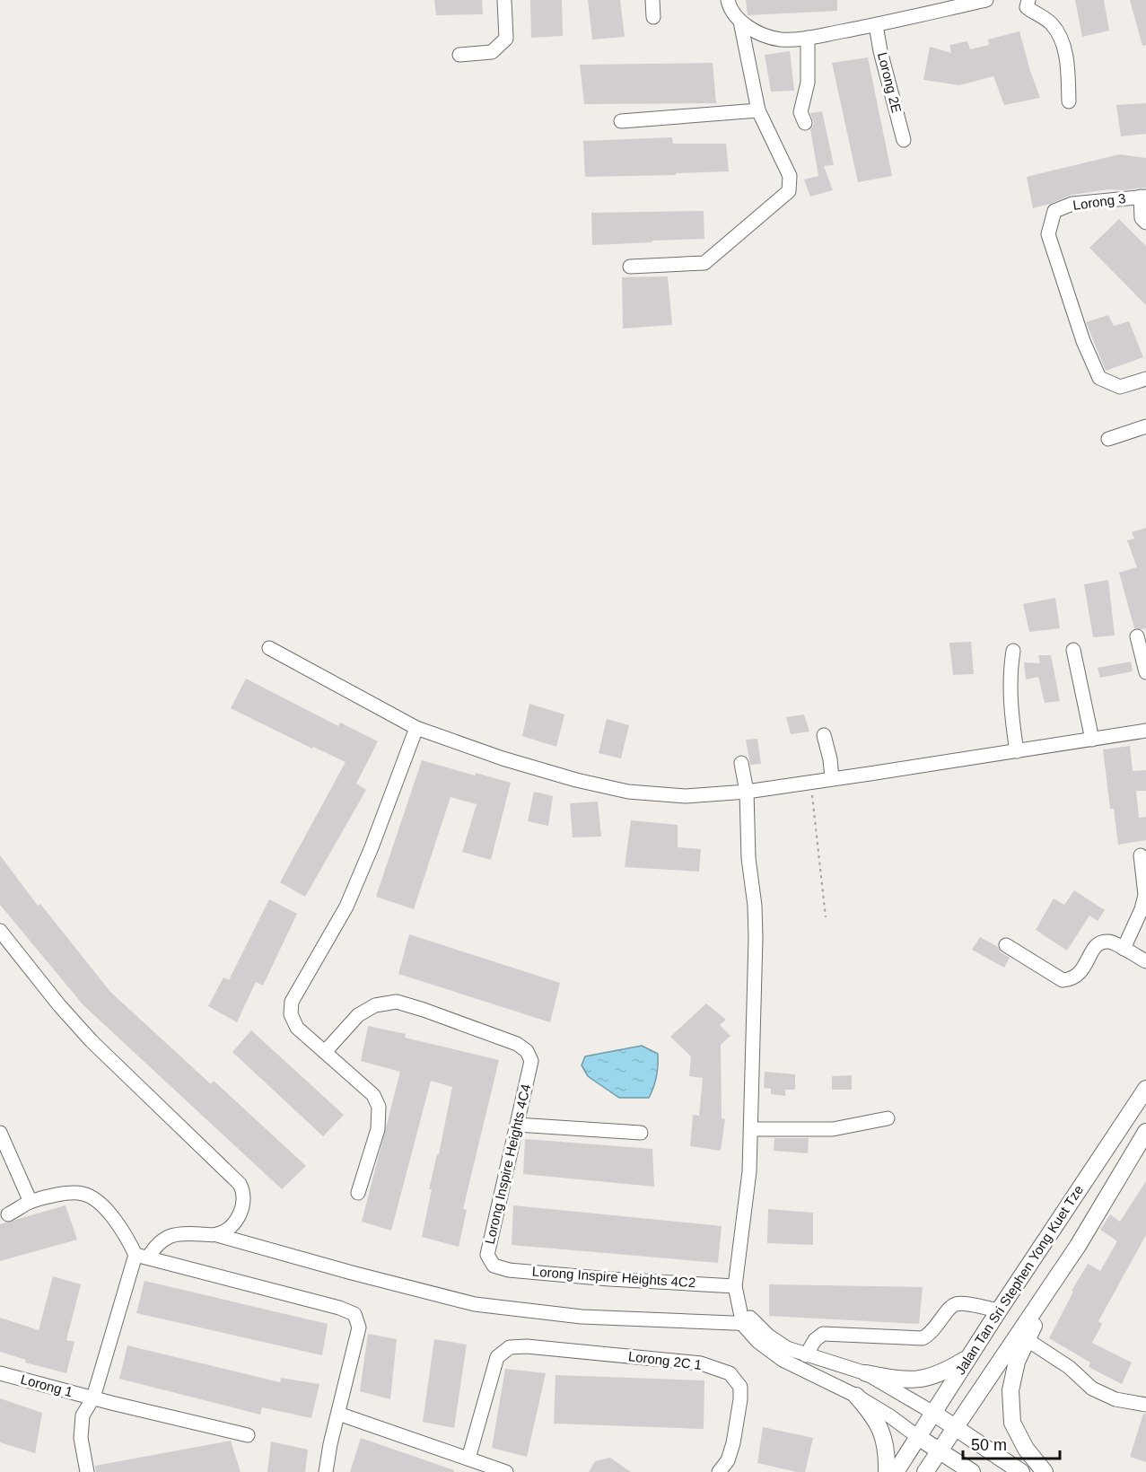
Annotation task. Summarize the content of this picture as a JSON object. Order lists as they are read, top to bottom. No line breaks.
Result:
{"streets":{"main road":["Jalan Tan Sri Stephen Yong Kuet Tze"],"street":["Lorong 2E","Lorong 3","Lorong Inspire Heights 4C4","Lorong Inspire Heights 4C2","Lorong 2C 1","Lorong 1"]},"crossings":[["Lorong Inspire Heights 4C4","Lorong Inspire Heights 4C2"]],"scale_bar":"50 m"}
